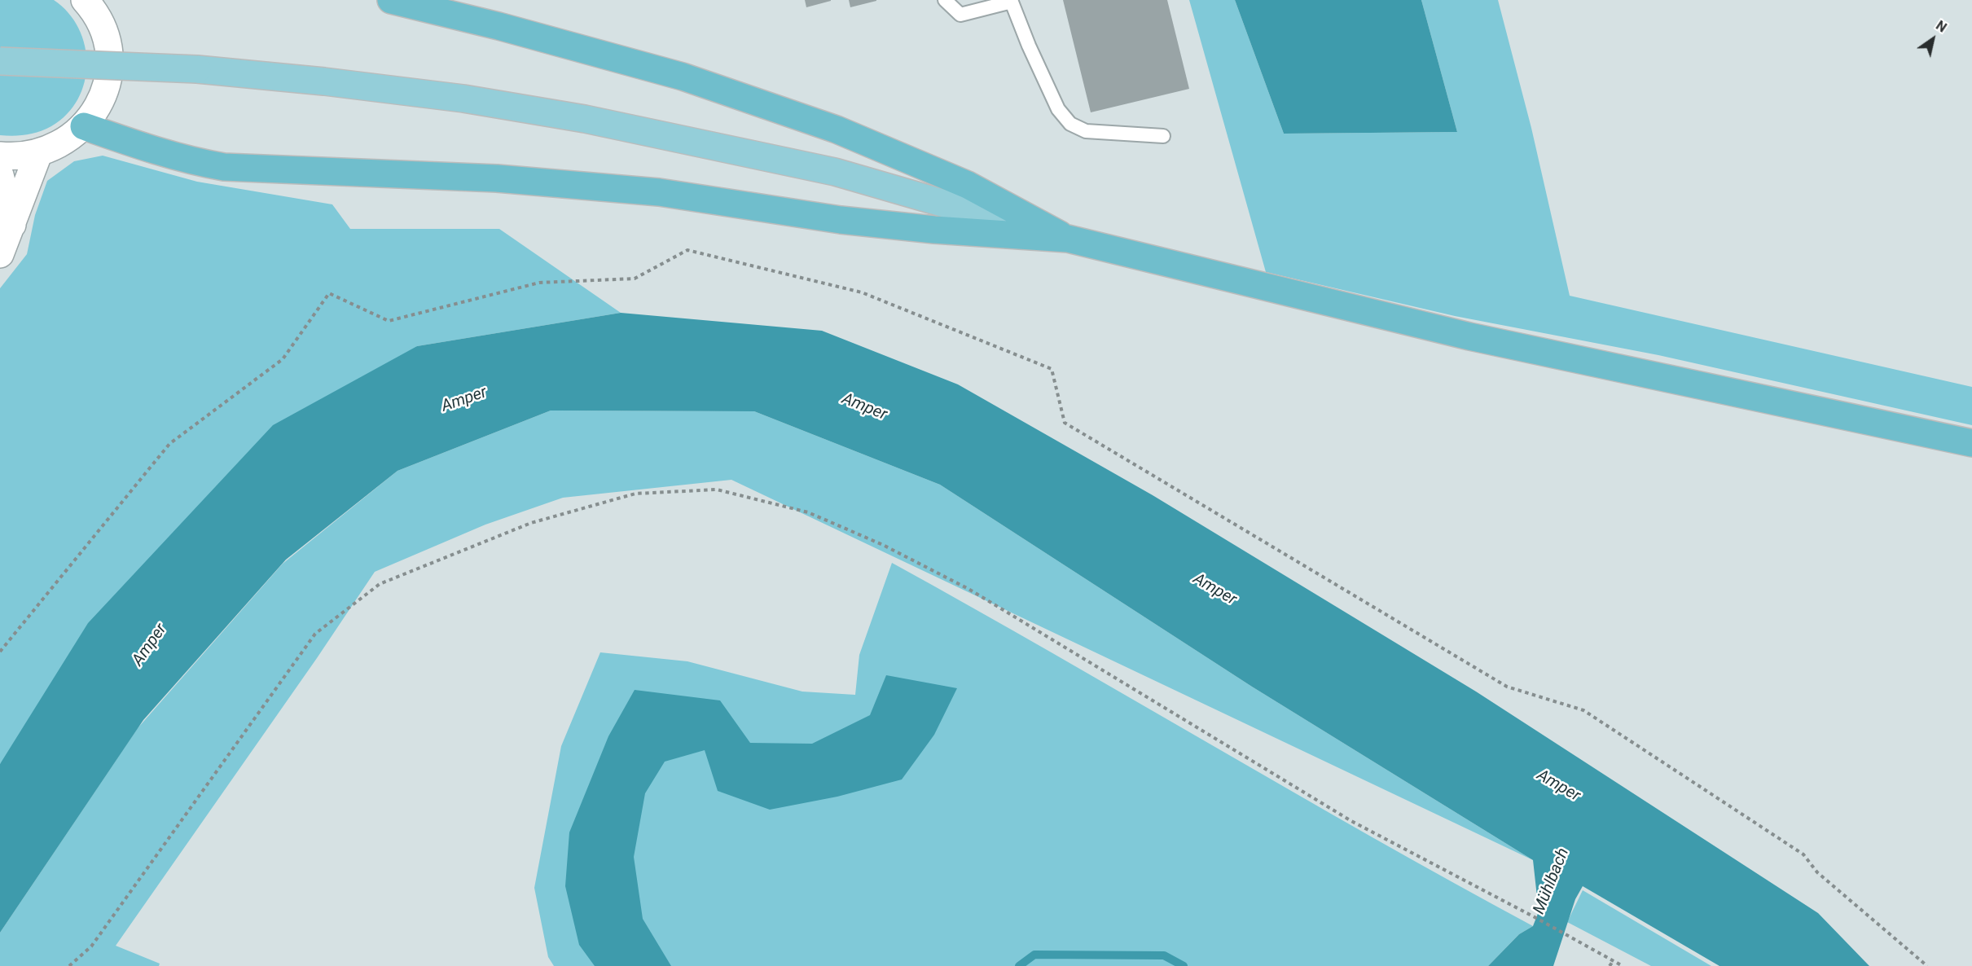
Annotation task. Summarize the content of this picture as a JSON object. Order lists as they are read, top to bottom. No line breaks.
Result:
{"water":["Amper","Mühlbach"],"north":"top right"}
